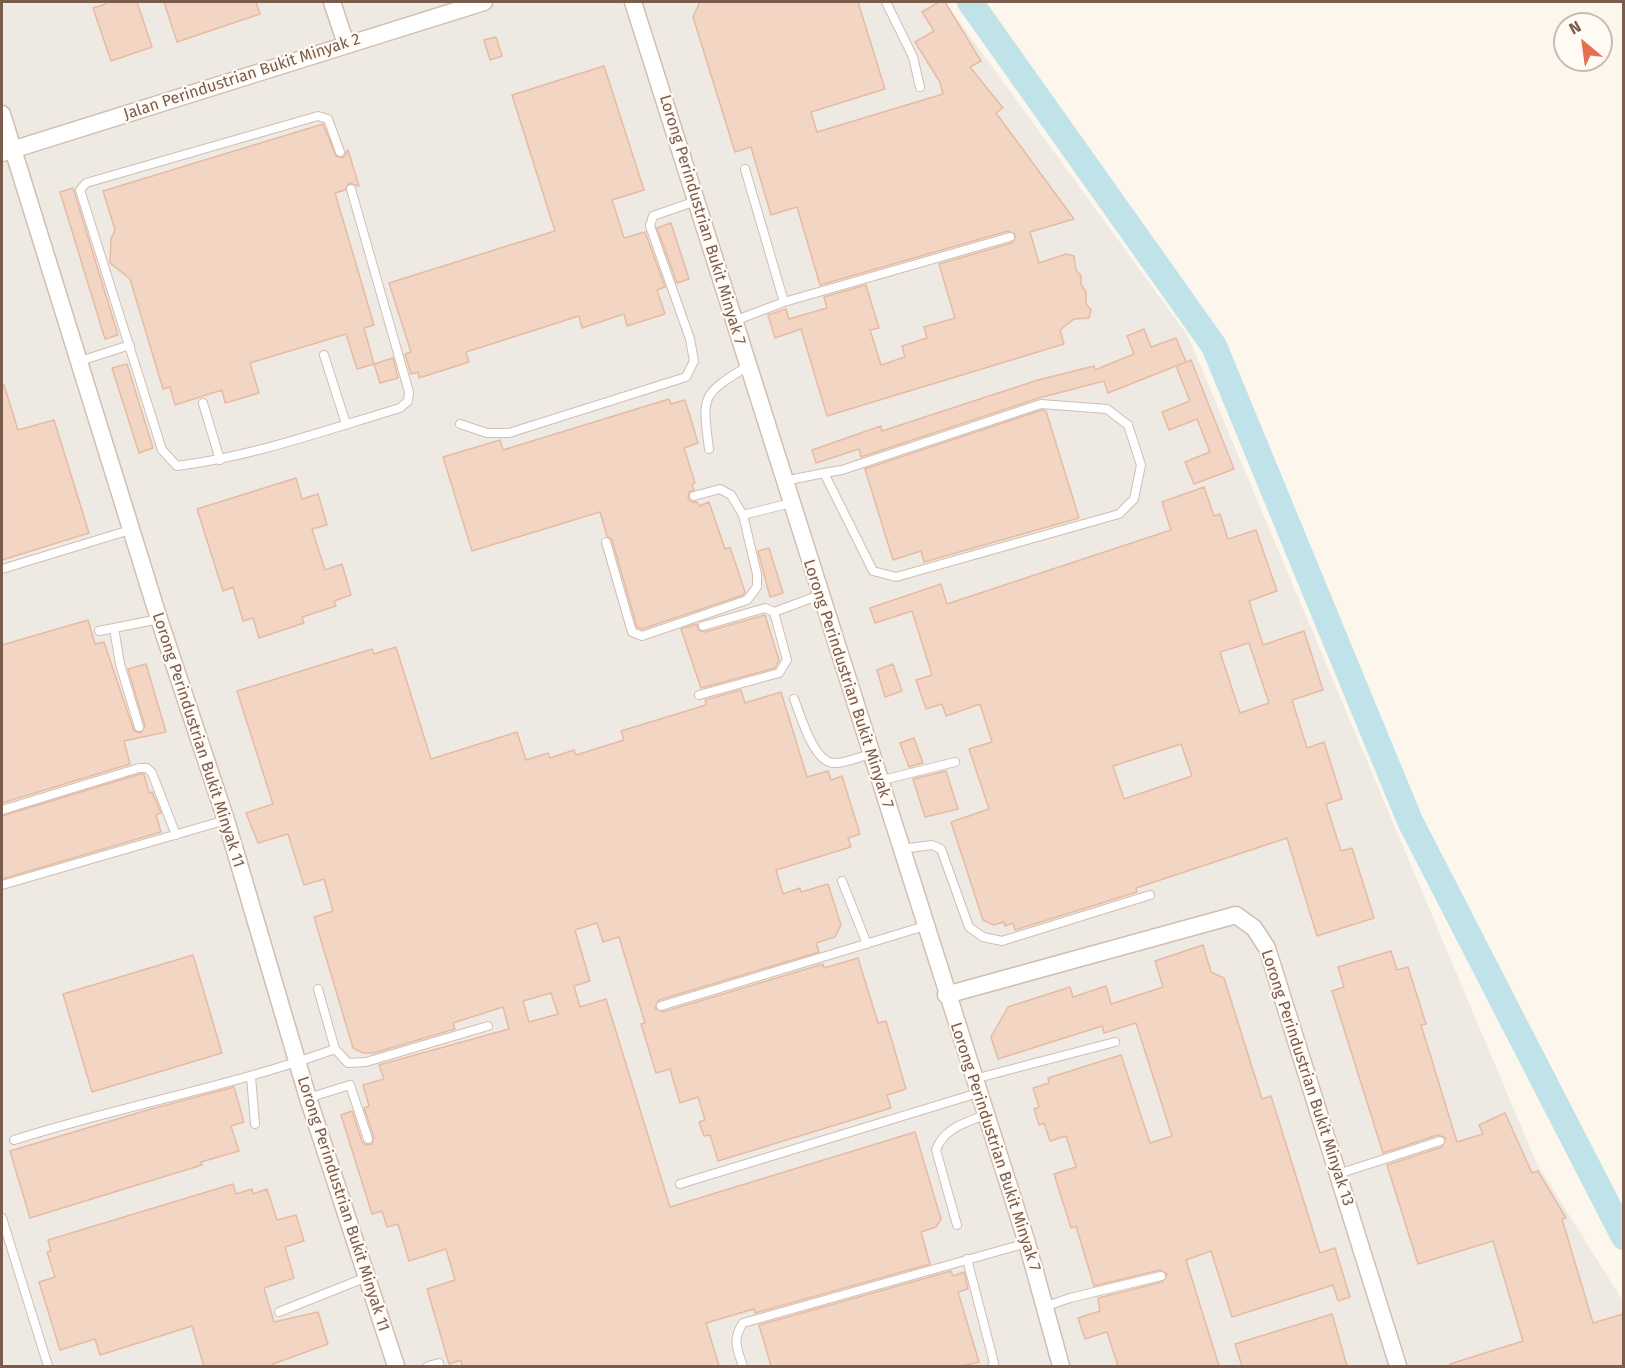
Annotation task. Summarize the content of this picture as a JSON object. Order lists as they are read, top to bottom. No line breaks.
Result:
{"streets":{"street":["Jalan Perindustrian Bukit Minyak 2","Lorong Perindustrian Bukit Minyak 7","Lorong Perindustrian Bukit Minyak 11","Lorong Perindustrian Bukit Minyak 13"]},"crossings":[["Jalan Perindustrian Bukit Minyak 2","Lorong Perindustrian Bukit Minyak 11"],["Lorong Perindustrian Bukit Minyak 7","Lorong Perindustrian Bukit Minyak 13"]],"north":"top left"}
